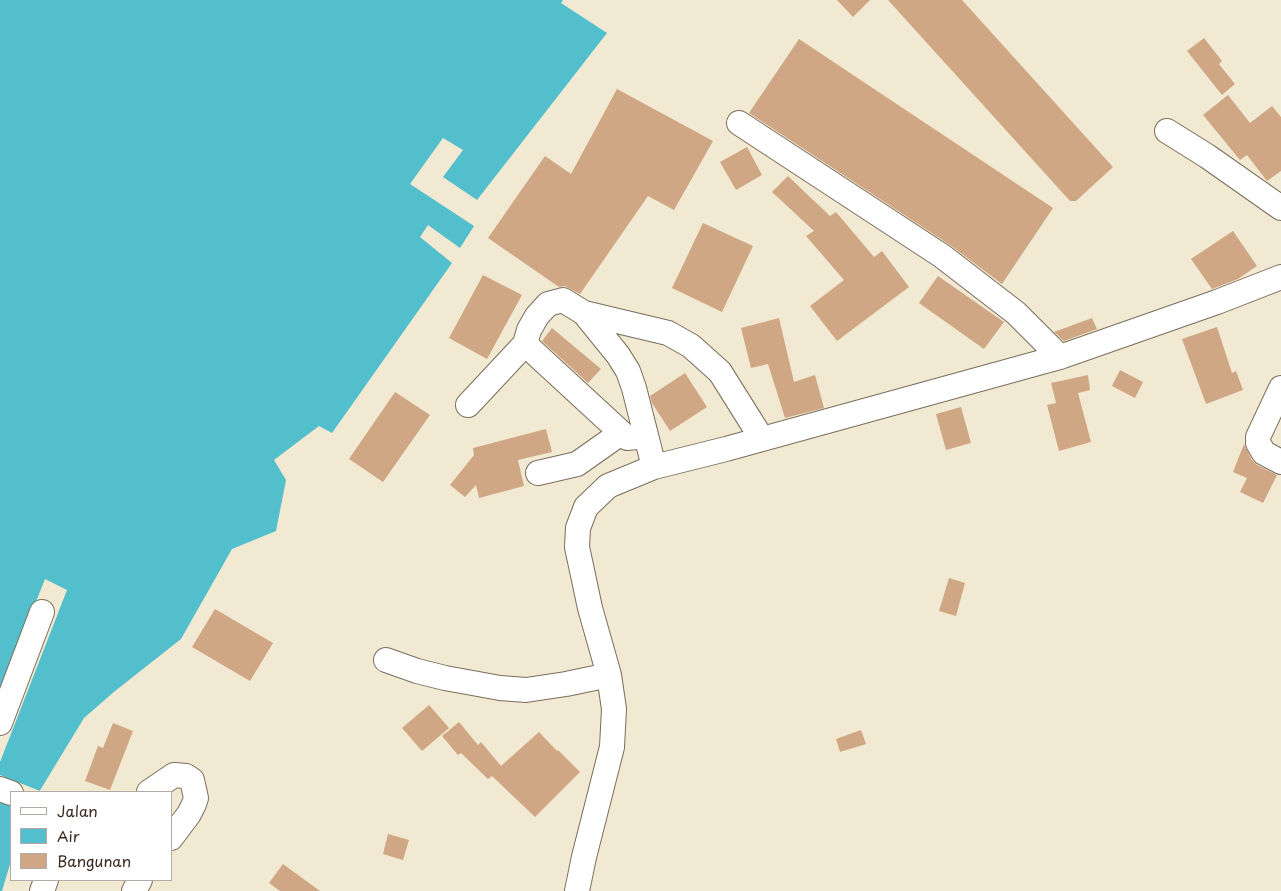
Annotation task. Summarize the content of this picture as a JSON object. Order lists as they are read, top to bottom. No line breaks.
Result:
{"legend":["Jalan","Air","Bangunan"]}
